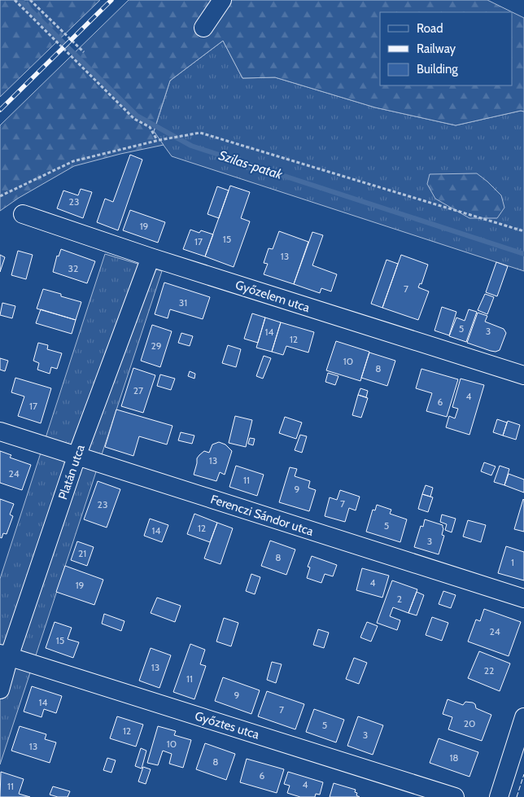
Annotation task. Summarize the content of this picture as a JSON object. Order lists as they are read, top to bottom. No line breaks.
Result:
{"streets":{"street":["Győzelem utca","Platán utca","Ferenczi Sándor utca","Győztes utca"]},"crossings":[["Győzelem utca","Platán utca"],["Platán utca","Ferenczi Sándor utca"],["Platán utca","Győztes utca"]],"water":["Szilas-patak"],"house_numbers":["23","19","15","17","13","32","7","31","5","3","14","12","29","10","8","27","4","6","17","13","24","11","9","7","23","5","12","14","3","21","8","1","4","19","2","24","15","13","22","11","9","14","7","20","5","12","3","10","13","18","8","6","4","11"],"legend":["Road","Railway","Building"]}
